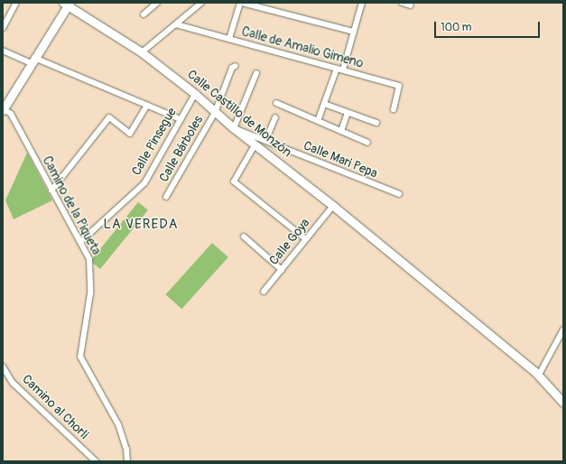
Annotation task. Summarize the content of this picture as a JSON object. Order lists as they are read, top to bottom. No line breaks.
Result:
{"streets":{"main road":["Calle Castillo de Monzón"],"street":["Calle de Amalio Gimeno","Calle Pinsegue","Calle Bárboles","Calle Mari Pepa","Camino de la Piqueta","Calle Goya","Camino al Chorli"]},"crossings":[["Calle Castillo de Monzón","Calle Pinsegue"],["Calle Castillo de Monzón","Calle Bárboles"],["Calle Castillo de Monzón","Calle Mari Pepa"],["Calle Castillo de Monzón","Calle Goya"],["Calle Pinsegue","Camino de la Piqueta"]],"districts":["LA VEREDA"],"scale_bar":"100 m"}
